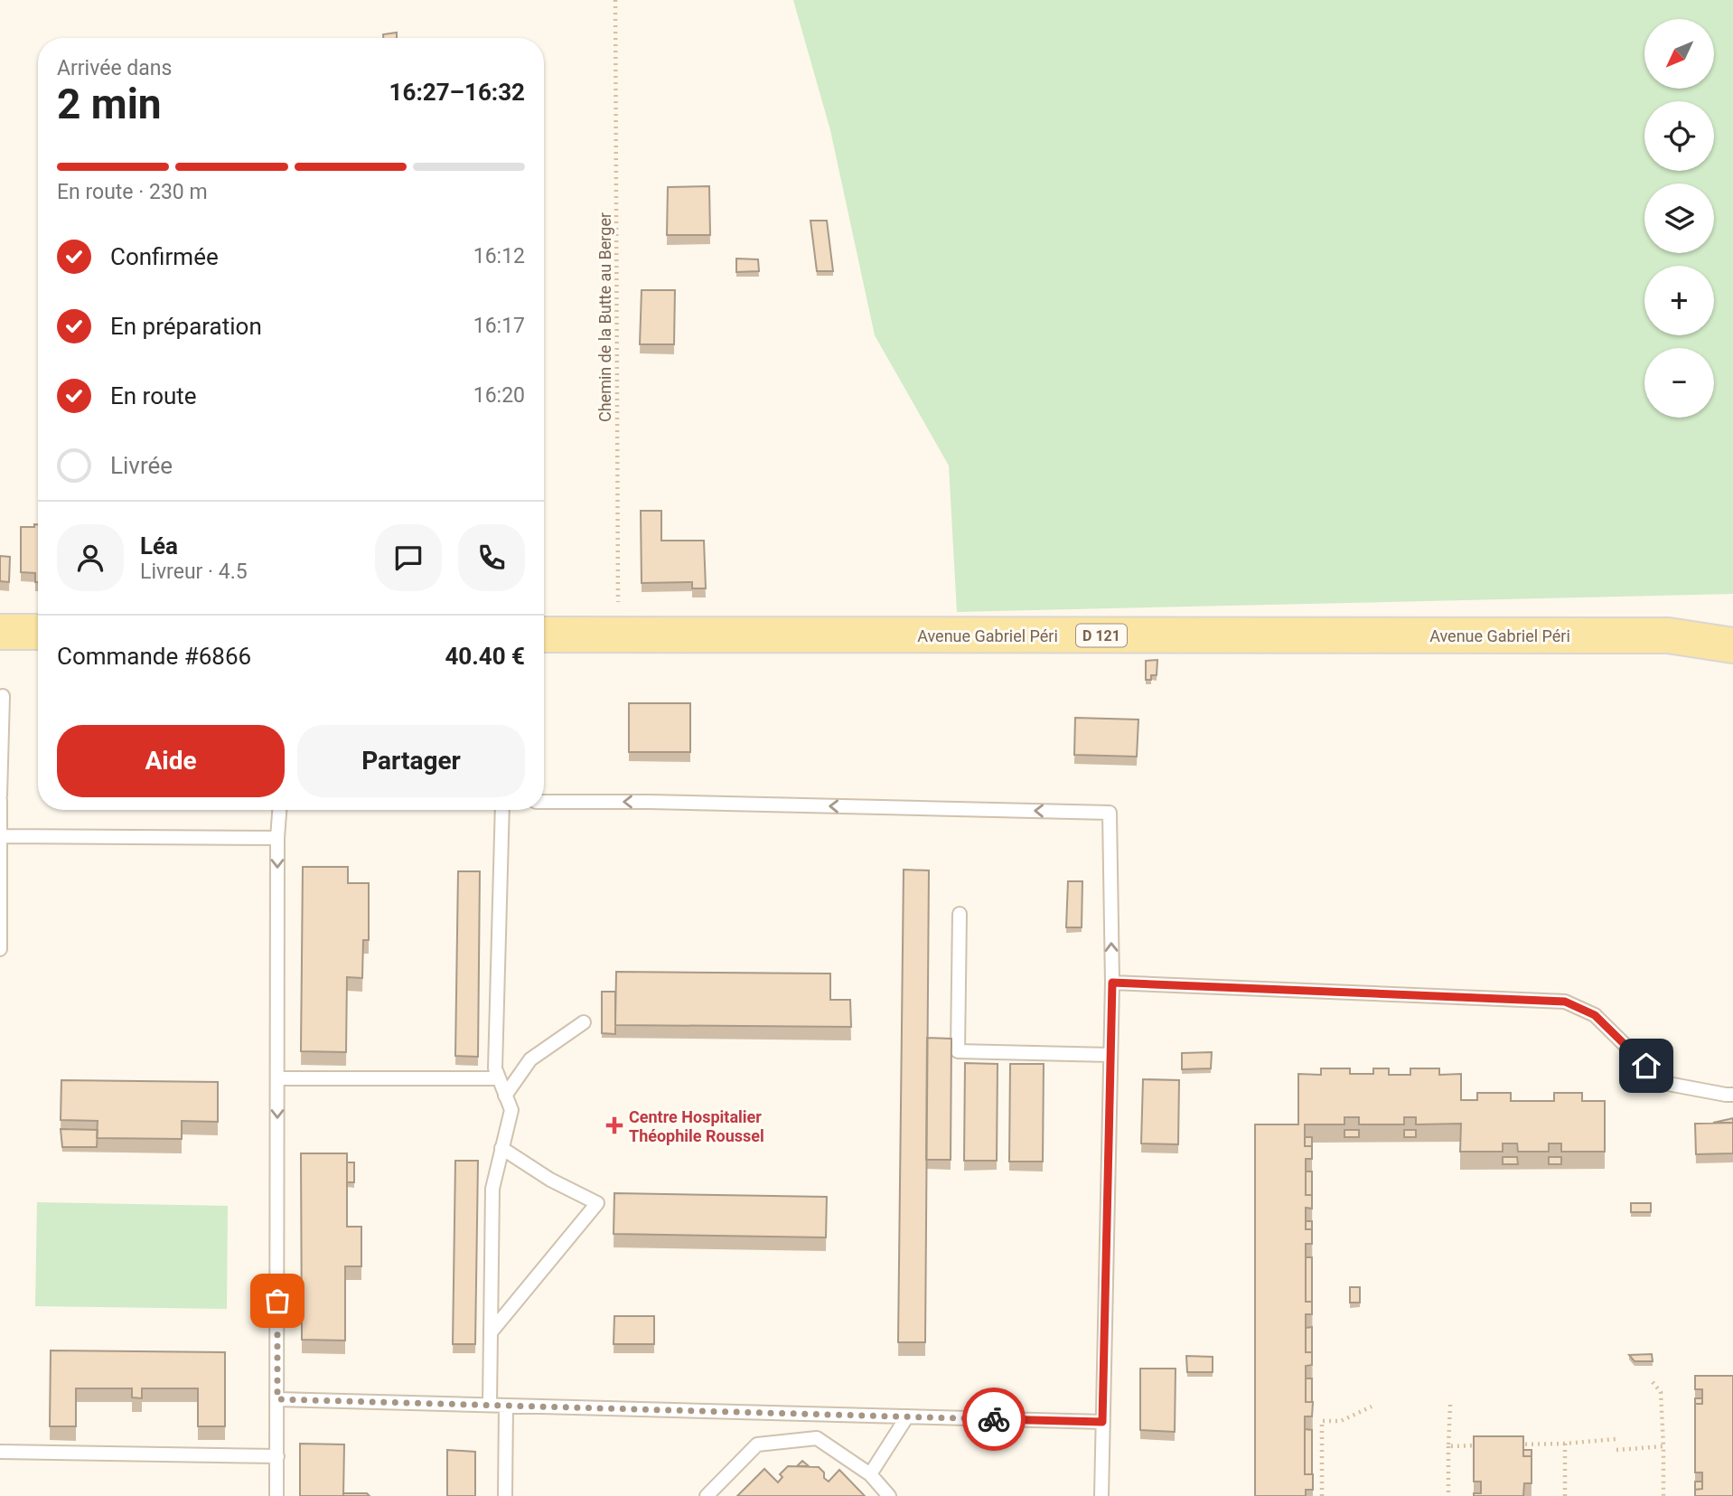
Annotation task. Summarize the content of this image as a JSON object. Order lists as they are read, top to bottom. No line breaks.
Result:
{"streets":{"main road":["Avenue Gabriel Péri","D 121"],"path":["Chemin de la Butte au Berger"]},"crossings":[["Chemin de la Butte au Berger","Avenue Gabriel Péri"]],"places":{"health":["Centre Hospitalier Théophile Roussel"]},"north":"bottom left","page":{"map_buttons":["+","−"],"heading":["2 min","Arrivée dans","16:27–16:32"],"panel":["Léa","Livreur · 4.5","Commande #6866","40.40 €"],"bar":"En route · 230 m","list":[["Confirmée","16:12"],["En préparation","16:17"],["En route","16:20"],"Livrée"],"buttons":["Aide","Partager"]}}
